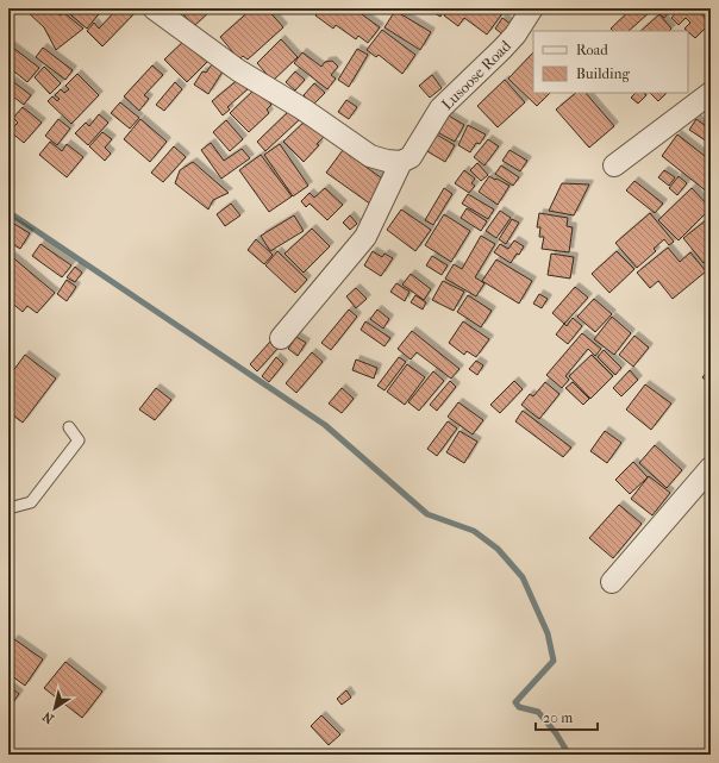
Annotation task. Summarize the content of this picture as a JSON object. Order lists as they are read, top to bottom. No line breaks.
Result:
{"streets":{"street":["Lusoose Road"]},"legend":["Road","Building"],"scale_bar":"20 m","north":"bottom left"}
